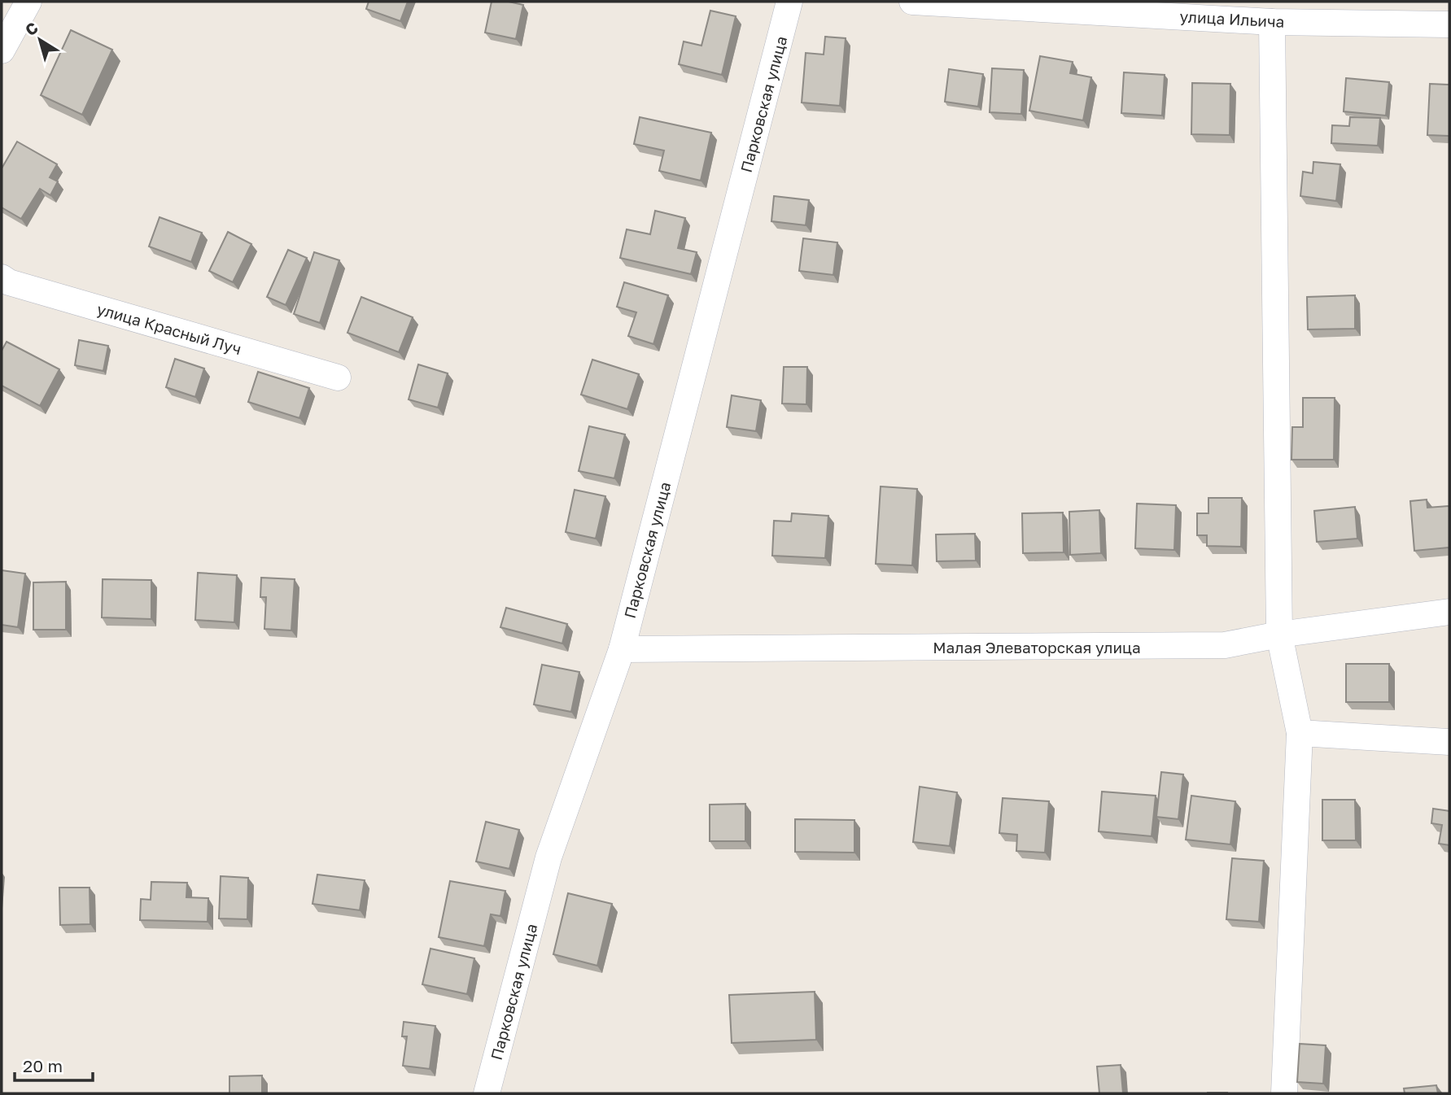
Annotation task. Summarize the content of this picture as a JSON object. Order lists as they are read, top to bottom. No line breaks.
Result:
{"streets":{"street":["улица Ильича","Парковская улица","улица Красный Луч","Малая Элеваторская улица"]},"crossings":[["Парковская улица","Малая Элеваторская улица"]],"scale_bar":"20 m","north":"top left"}
